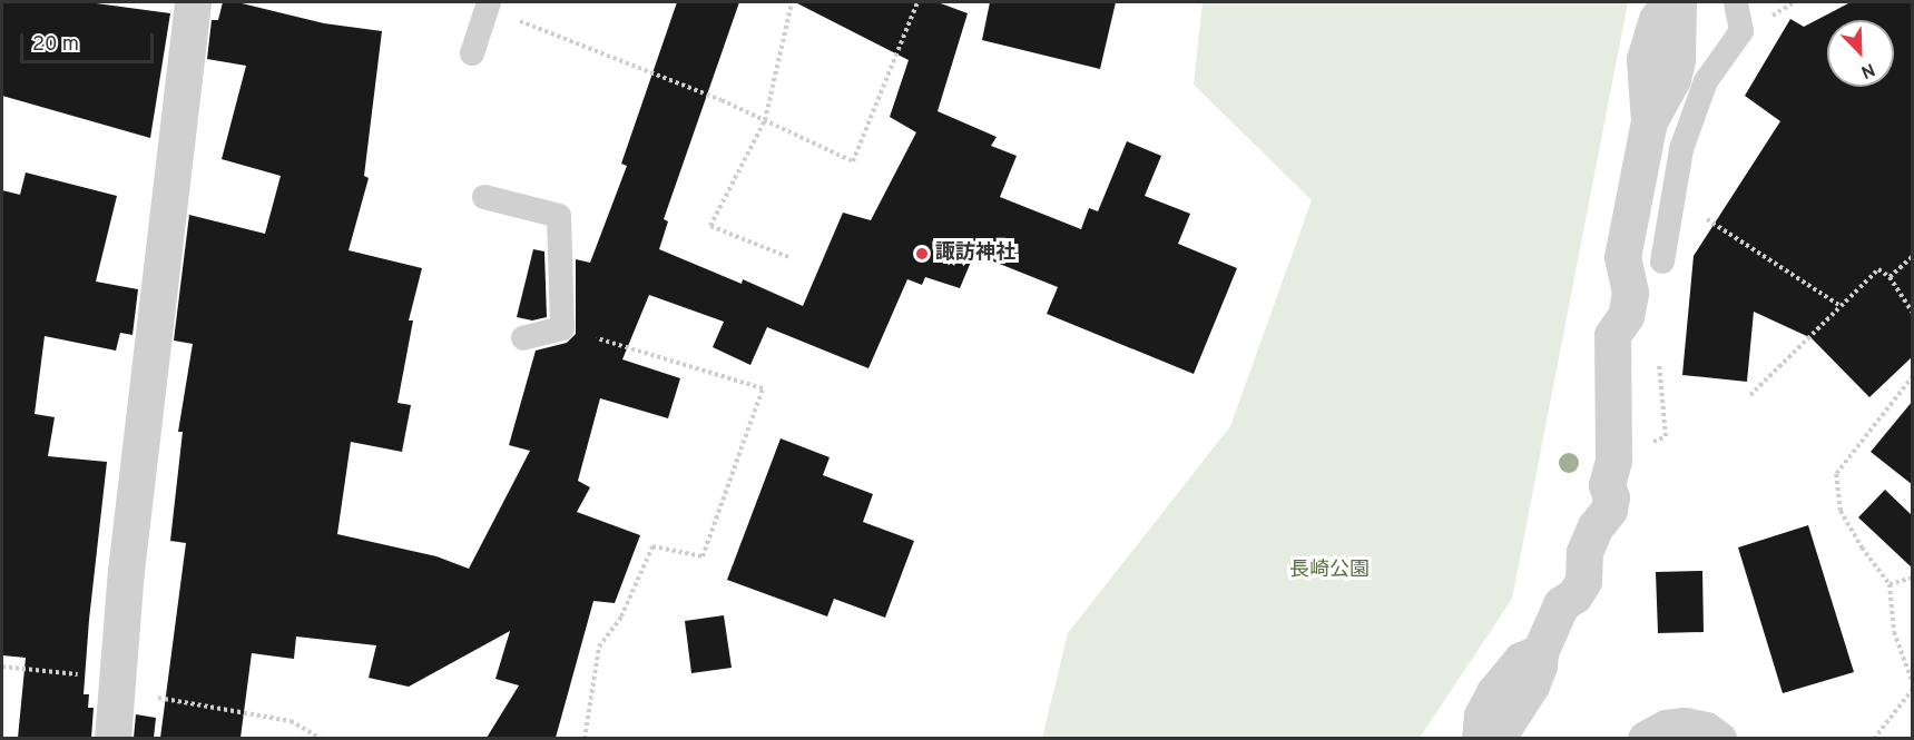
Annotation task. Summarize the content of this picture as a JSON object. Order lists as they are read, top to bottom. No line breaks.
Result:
{"parks":["長崎公園"],"places":["諏訪神社"],"scale_bar":"20 m","north":"bottom right"}
